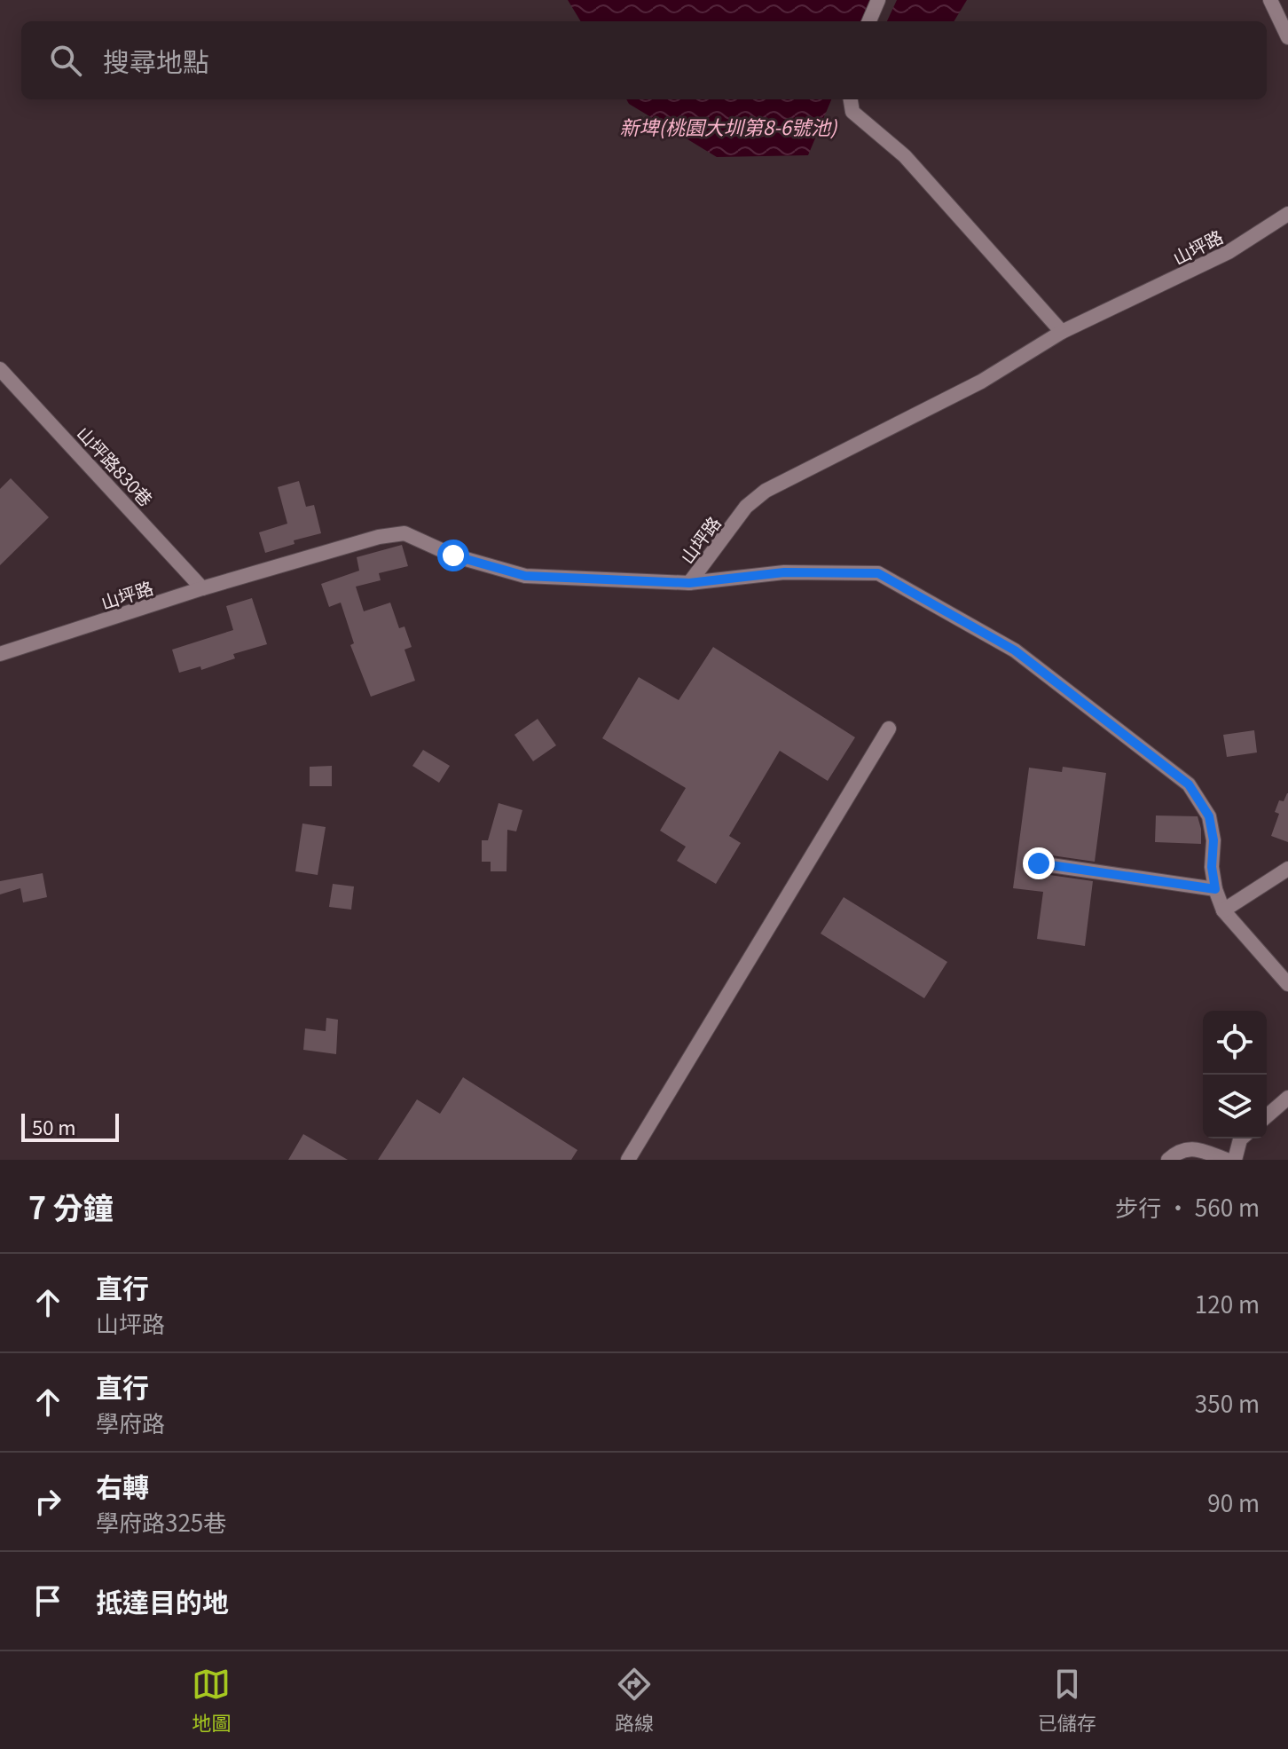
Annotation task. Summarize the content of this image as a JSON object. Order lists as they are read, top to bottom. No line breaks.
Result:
{"streets":{"street":["山坪路","山坪路830巷"]},"crossings":[["山坪路","山坪路830巷"]],"water":["新埤(桃園大圳第8-6號池)"],"scale_bar":"50 m","page":{"search":"搜尋地點","scale":"50 m","heading":["7 分鐘","步行 · 560 m"],"list":[["直行","山坪路","120 m"],["直行","學府路","350 m"],["右轉","學府路325巷","90 m"],"抵達目的地"],"nav":["地圖","路線","已儲存"]}}
